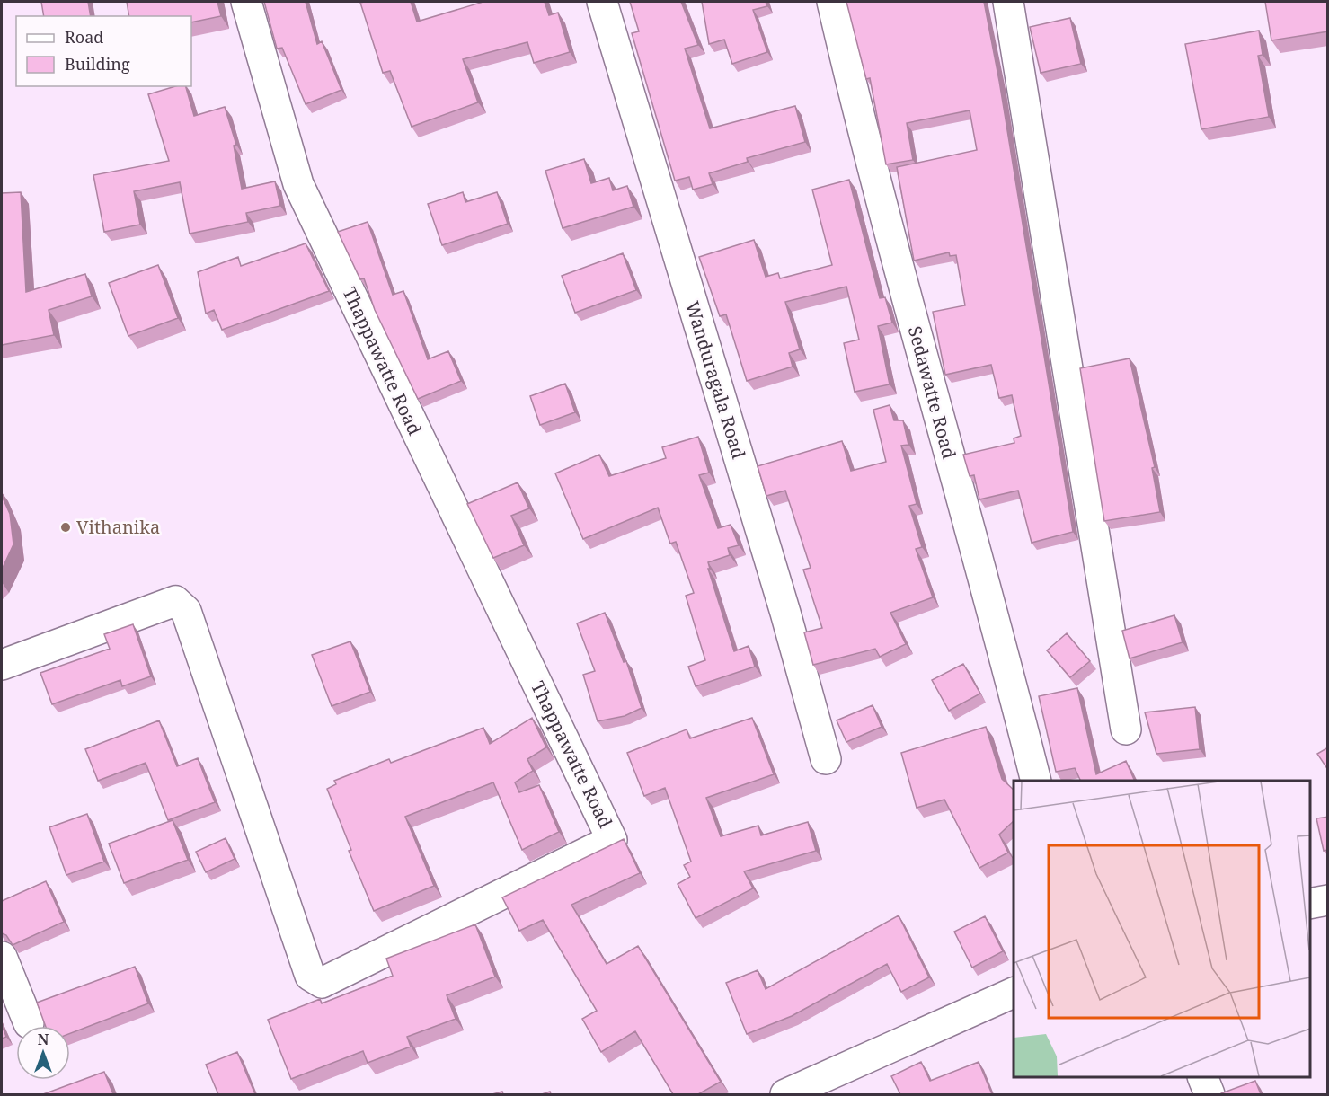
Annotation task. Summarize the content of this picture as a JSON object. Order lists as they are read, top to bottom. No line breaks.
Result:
{"streets":{"street":["Thappawatte Road","Wanduragala Road","Sedawatte Road"]},"places":["Vithanika"],"legend":["Road","Building"],"north":"top"}
